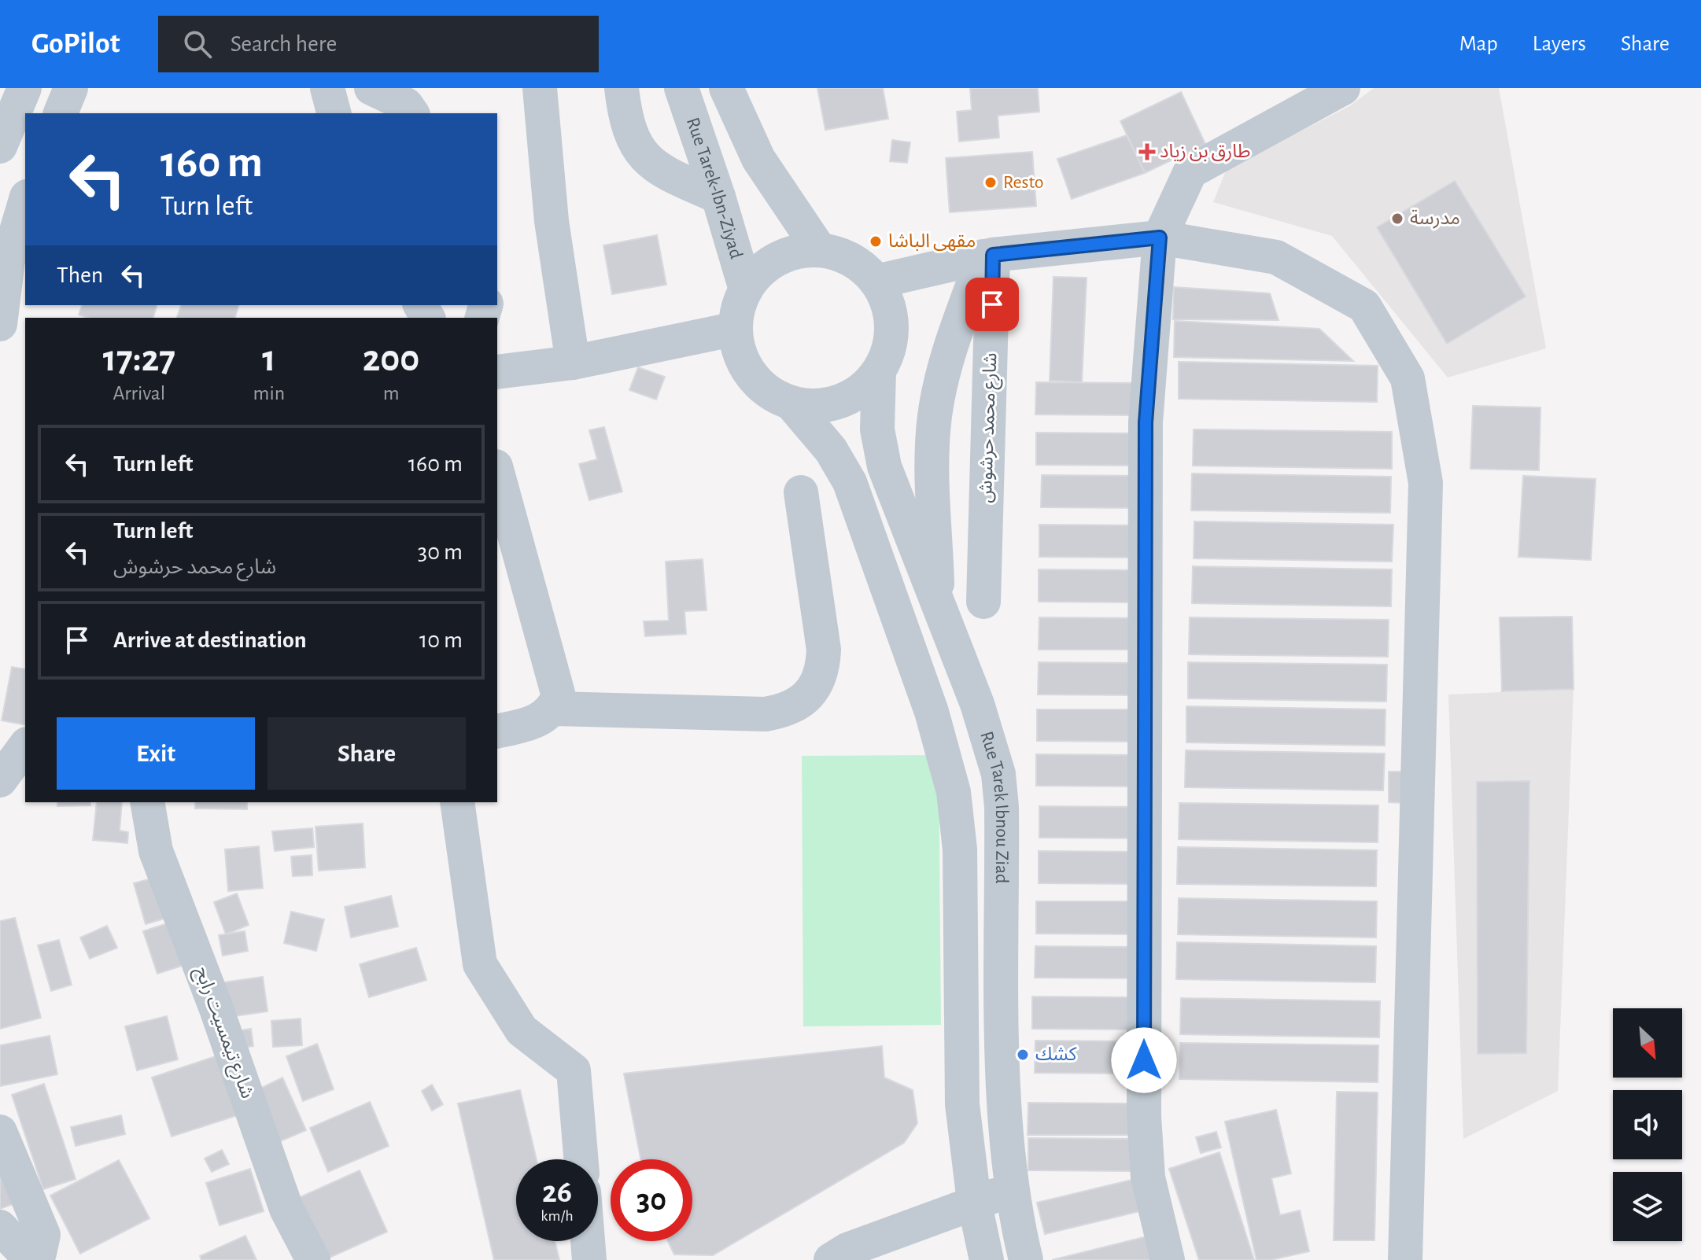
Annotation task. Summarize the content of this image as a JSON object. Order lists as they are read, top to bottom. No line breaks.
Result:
{"streets":{"street":["Rue Tarek-Ibn-Ziyad","شارع محمد حرشوش","Rue Tarek Ibnou Ziad","شارع تيمسيت رابح"]},"crossings":[["Rue Tarek-Ibn-Ziyad","Rue Tarek Ibnou Ziad"]],"places":{"health":["طارق بن زياد"],"other":["Resto","مدرسة","مقهى الباشا","كشك"]},"north":"bottom right","page":{"header":"GoPilot","search":"Search here","nav":["Map","Layers","Share"],"turn":["160 m","Turn left"],"then":"Then","eta":["17:27","Arrival","1","min","200","m"],"list":[{"name":"Turn left","value":"160 m"},{"name":"Turn left","note":"شارع محمد حرشوش","value":"30 m"},{"name":"Arrive at destination","value":"10 m"}],"buttons":["Exit","Share"],"speed":"26 km/h","limit":"30"}}
